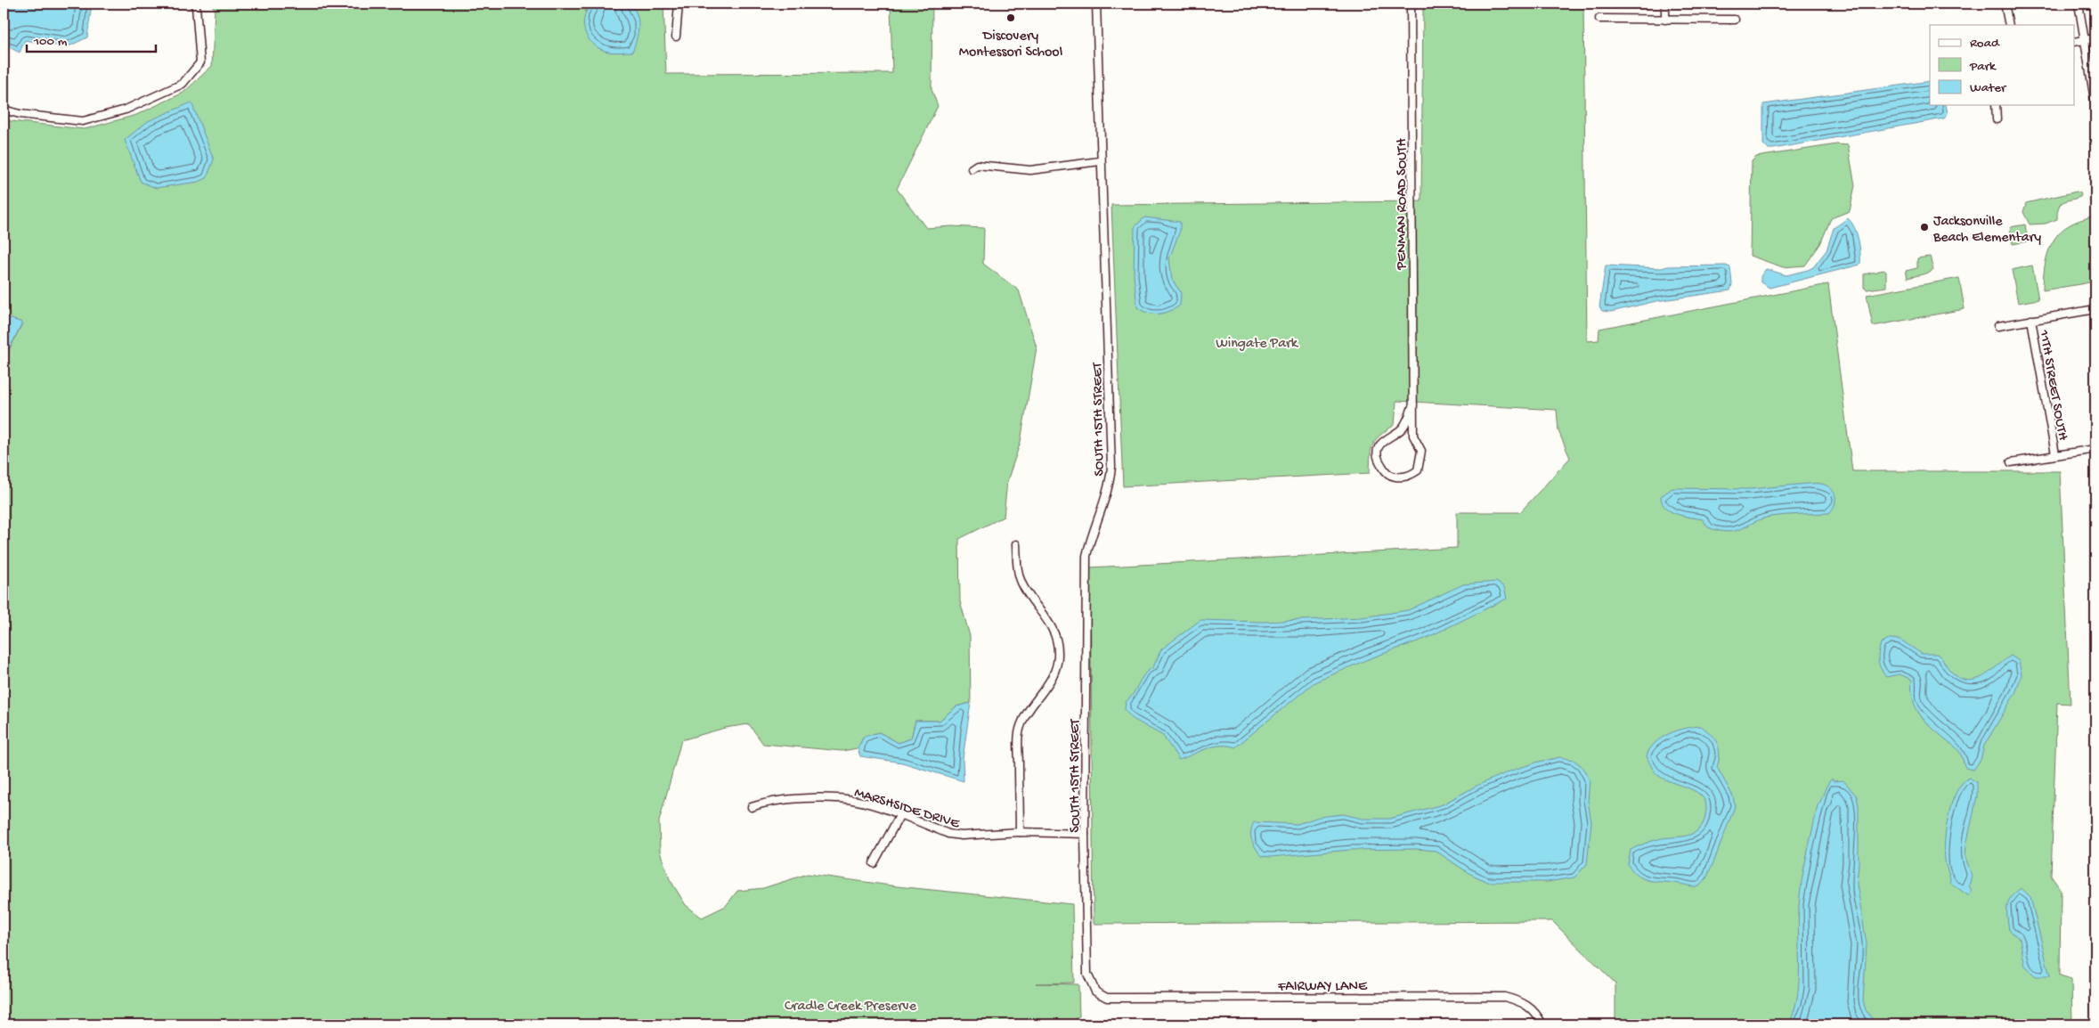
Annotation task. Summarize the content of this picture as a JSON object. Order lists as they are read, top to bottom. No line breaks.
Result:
{"streets":{"street":["PENMAN ROAD SOUTH","11TH STREET SOUTH","SOUTH 15TH STREET","MARSHSIDE DRIVE","FAIRWAY LANE"]},"crossings":[["SOUTH 15TH STREET","MARSHSIDE DRIVE"],["SOUTH 15TH STREET","FAIRWAY LANE"]],"parks":["Wingate Park","Cradle Creek Preserve"],"places":["Discovery Montessori School","Jacksonville Beach Elementary"],"legend":["Road","Park","Water"],"scale_bar":"100 m"}
